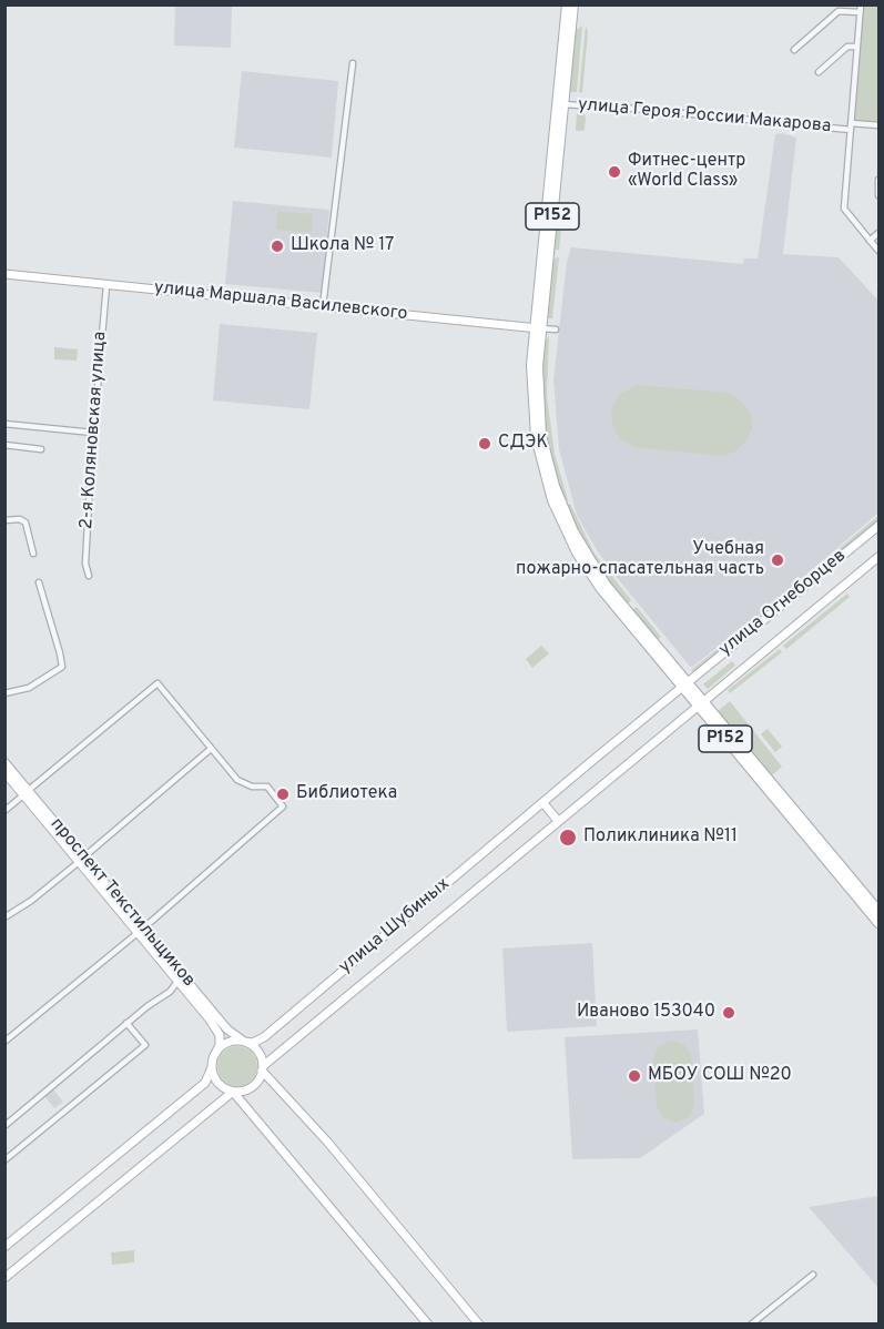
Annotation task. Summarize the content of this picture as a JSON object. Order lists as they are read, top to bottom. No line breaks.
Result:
{"streets":{"main road":["Р152","улица Маршала Василевского","улица Огнеборцев","проспект Текстильщиков","улица Шубиных"],"street":["улица Героя России Макарова","2-я Коляновская улица"]},"crossings":[["улица Героя России Макарова","Р152"],["Р152","улица Маршала Василевского"],["Р152","улица Огнеборцев"],["Р152","улица Шубиных"],["улица Маршала Василевского","2-я Коляновская улица"],["улица Огнеборцев","улица Шубиных"],["проспект Текстильщиков","улица Шубиных"]],"places":["Фитнес-центр «World Class»","Школа № 17","СДЭК","Учебная пожарно-спасательная часть","Библиотека","Поликлиника №11","Иваново 153040","МБОУ СОШ №20"]}
